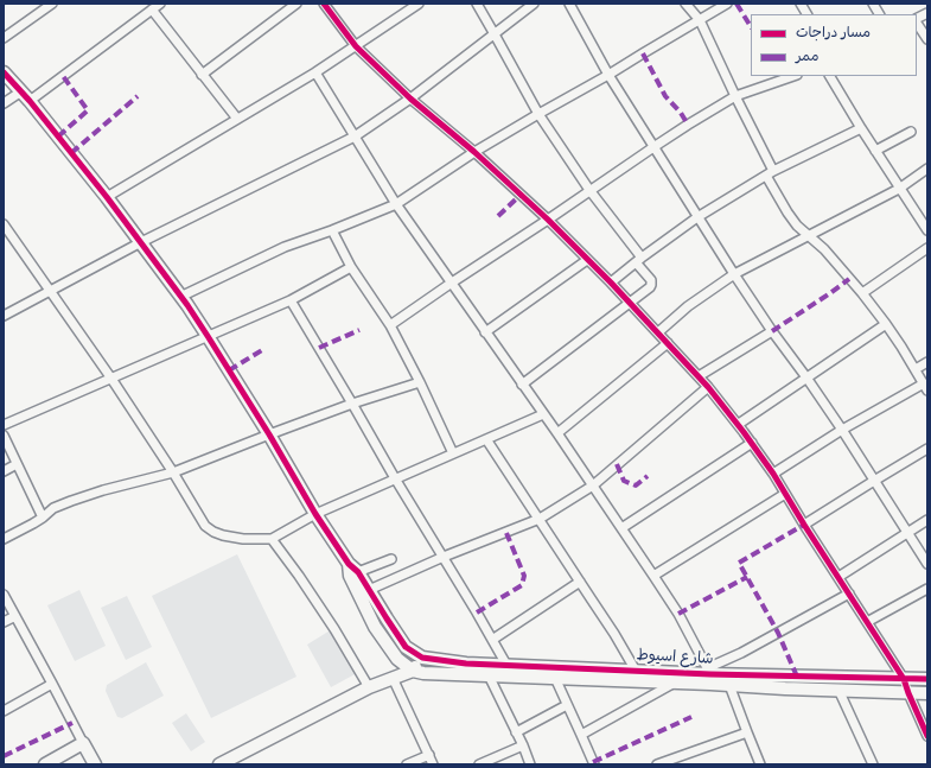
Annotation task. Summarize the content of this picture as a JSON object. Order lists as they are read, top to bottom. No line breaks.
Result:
{"streets":{"street":["شارع اسيوط"]},"legend":["مسار دراجات","ممر"]}
